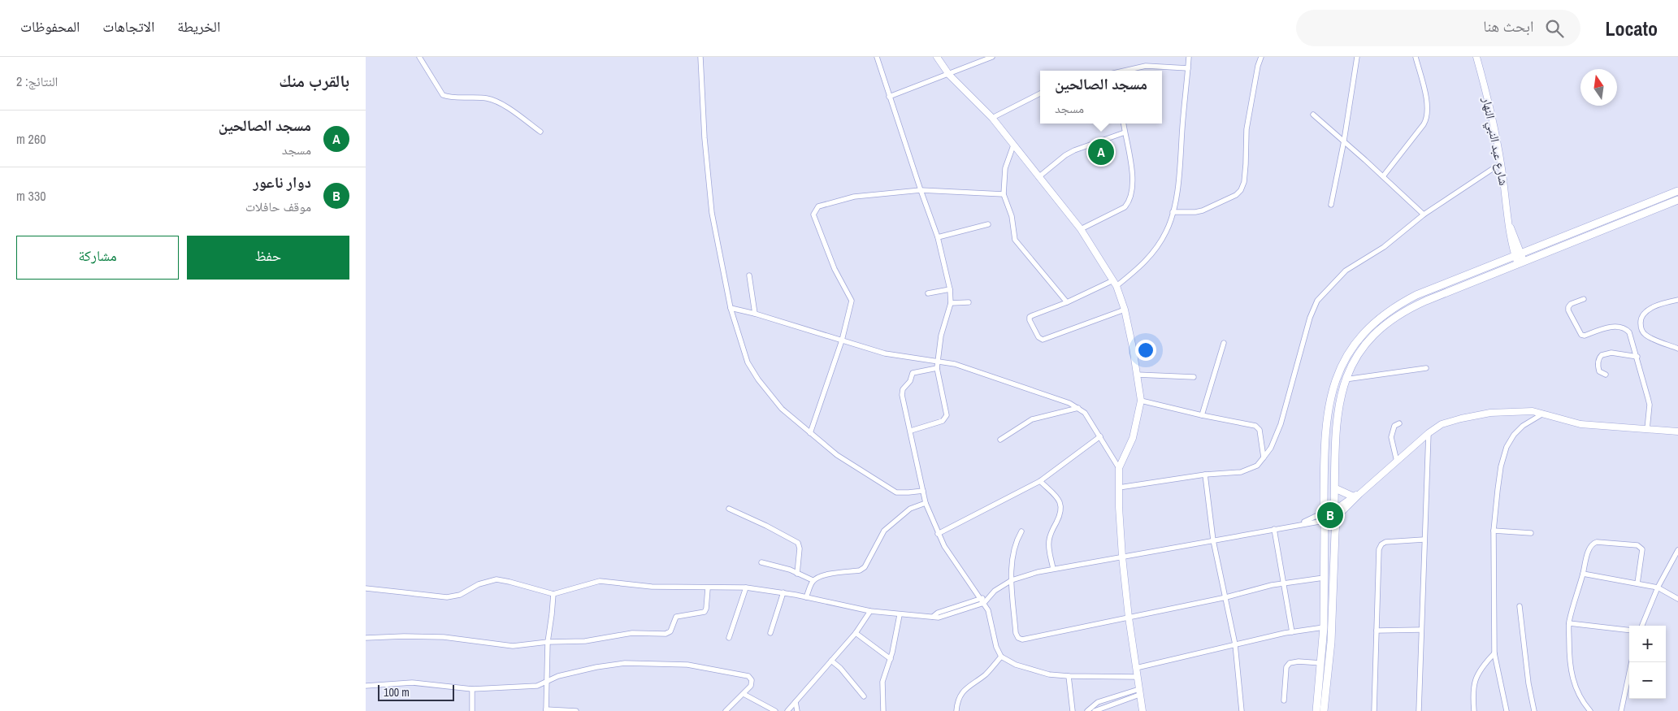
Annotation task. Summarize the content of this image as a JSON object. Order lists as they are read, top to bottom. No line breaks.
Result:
{"streets":{"street":["شارع عبد النبي النهار"]},"scale_bar":"100 m","north":"top","page":{"header":"Locato","search":"ابحث هنا","nav":["الخريطة","الاتجاهات","المحفوظات"],"heading":["بالقرب منك","النتائج: 2"],"popup":["مسجد الصالحين","مسجد"],"list":[{"mark":"A","name":"مسجد الصالحين","note":"مسجد","value":"260 m"},{"mark":"B","name":"دوار ناعور","note":"موقف حافلات","value":"330 m"}],"pins":["A","B"],"buttons":["حفظ","مشاركة"],"map_buttons":["+","−"],"scale":"100 m"}}
